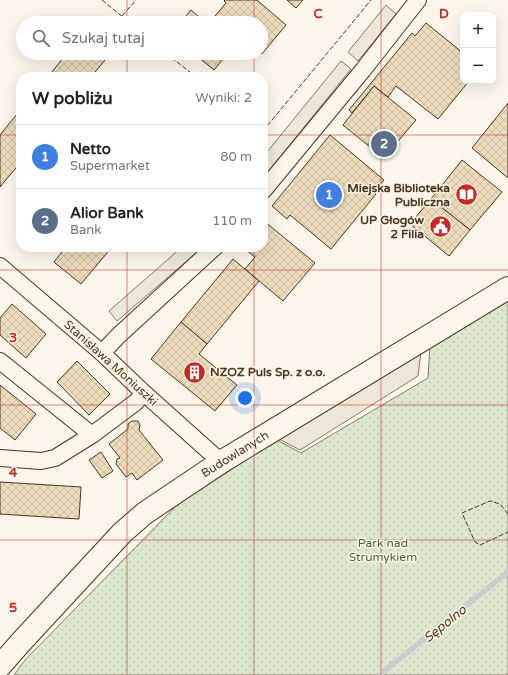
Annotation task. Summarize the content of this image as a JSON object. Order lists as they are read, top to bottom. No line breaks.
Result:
{"streets":{"street":["Stanisława Moniuszki","Budowlanych"]},"crossings":[["Stanisława Moniuszki","Budowlanych"]],"water":["Sępolno"],"parks":["Park nad Strumykiem"],"places":{"library":["Miejska Biblioteka Publiczna"],"public building":["UP Głogów 2 Filia"],"building":["NZOZ Puls Sp. z o.o."]},"page":{"map_buttons":["+","−"],"search":"Szukaj tutaj","heading":["W pobliżu","Wyniki: 2"],"list":[{"mark":"1","name":"Netto","note":"Supermarket","value":"80 m"},{"mark":"2","name":"Alior Bank","note":"Bank","value":"110 m"}],"pins":["2","1"]},"grid":{"columns":["C","D"],"rows":["3","4","5"]}}
